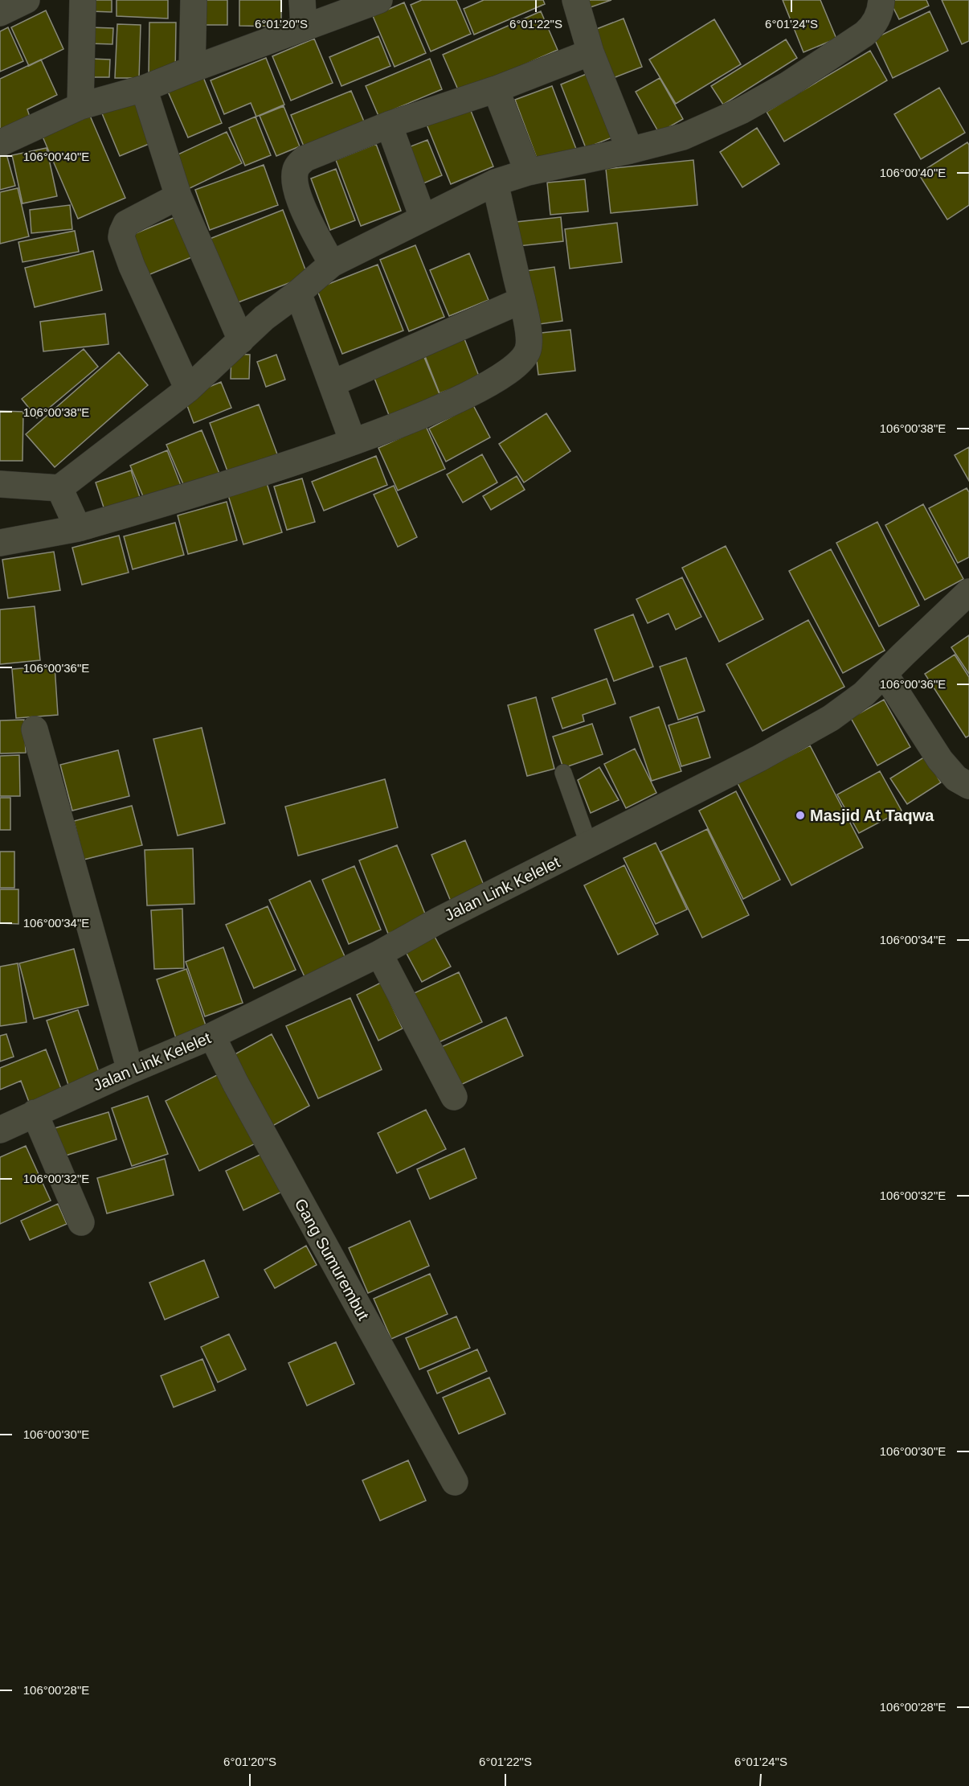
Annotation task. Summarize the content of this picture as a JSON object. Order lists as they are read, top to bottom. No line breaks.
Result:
{"streets":{"street":["Jalan Link Kelelet","Gang Sumurembut"]},"crossings":[["Jalan Link Kelelet","Gang Sumurembut"]],"places":["Masjid At Taqwa"],"coordinates":["6°01'20\"S","6°01'22\"S","6°01'24\"S","106°00'40\"E","106°00'38\"E","106°00'36\"E","106°00'34\"E","106°00'32\"E","106°00'30\"E","106°00'28\"E"]}
